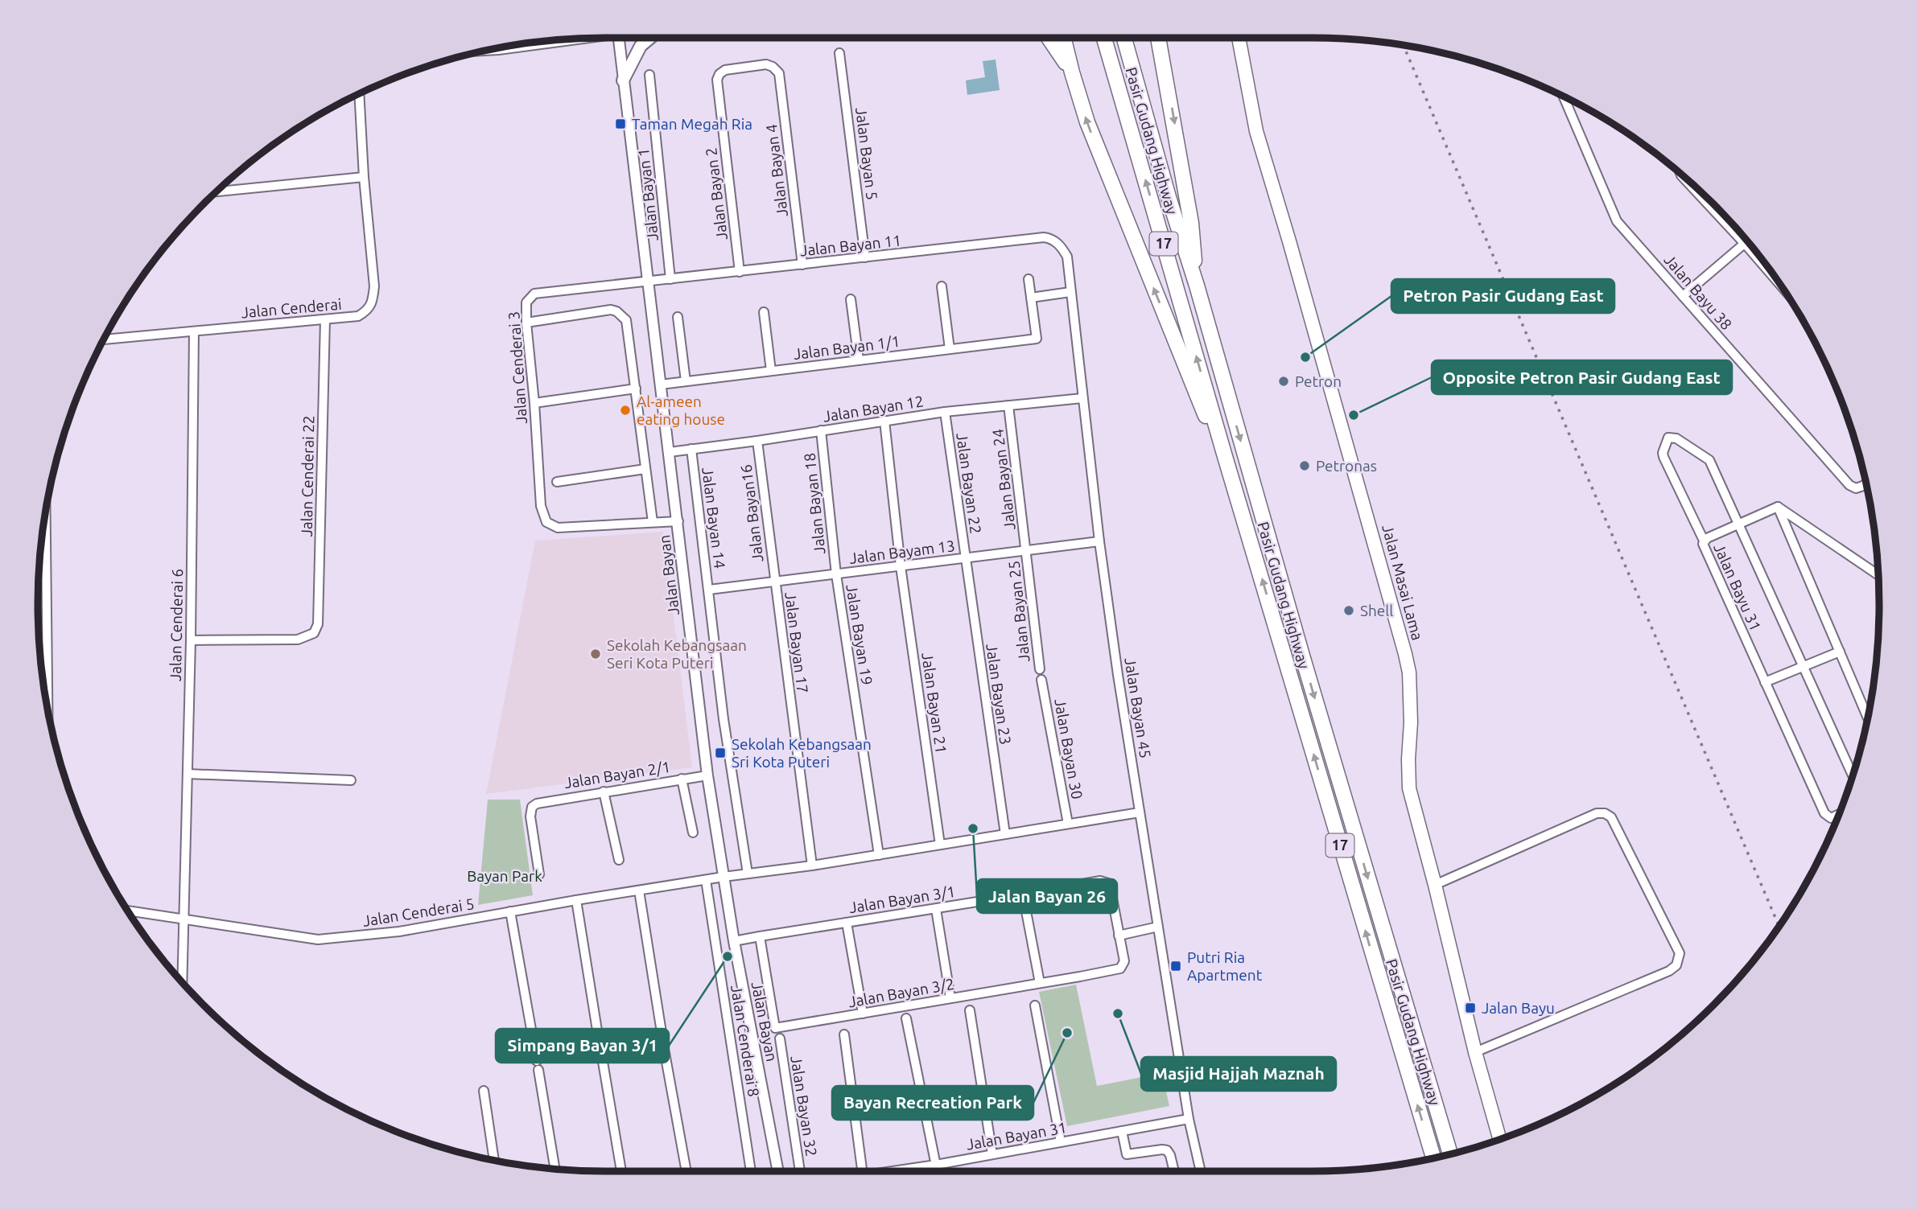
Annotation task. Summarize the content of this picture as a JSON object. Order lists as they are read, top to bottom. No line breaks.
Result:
{"streets":{"highway":["Pasir Gudang Highway","17"],"main road":["Jalan Masai Lama"],"street":["Jalan Bayan 5","Jalan Bayan 4","Jalan Bayan 2","Jalan Bayan 1","Jalan Bayan 11","Jalan Bayu 38","Jalan Cenderai","Jalan Bayan 1/1","Jalan Cenderai 3","Jalan Bayan 12","Jalan Cenderai 22","Jalan Bayan 24","Jalan Bayan 22","Jalan Bayan 18","Jalan Bayan16","Jalan Bayan 14","Jalan Bayam 13","Jalan Bayan","Jalan Bayu 31","Jalan Bayan 25","Jalan Cenderai 6","Jalan Bayan 19","Jalan Bayan 17","Jalan Bayan 23","Jalan Bayan 21","Jalan Bayan 45","Jalan Bayan 30","Jalan Bayan 2/1","Jalan Bayan 3/1","Jalan Cenderai 5","Jalan Bayan 3/2","Jalan Cenderai 8","Jalan Bayan 32","Jalan Bayan 31"]},"crossings":[["Jalan Bayan 5","Jalan Bayan 11"],["Jalan Bayan 4","Jalan Bayan 2"],["Jalan Bayan 4","Jalan Bayan 11"],["Jalan Bayan 2","Jalan Bayan 11"],["Jalan Bayan 1","Jalan Bayan 11"],["Jalan Bayan 11","Jalan Cenderai 3"],["Jalan Bayan 11","Jalan Bayan"],["Jalan Bayan 11","Jalan Bayan 45"],["Jalan Cenderai","Jalan Cenderai 22"],["Jalan Cenderai","Jalan Cenderai 6"],["Jalan Bayan 1/1","Jalan Bayan"],["Jalan Cenderai 3","Jalan Bayan"],["Jalan Bayan 12","Jalan Bayan 24"],["Jalan Bayan 12","Jalan Bayan 22"],["Jalan Bayan 12","Jalan Bayan 18"],["Jalan Bayan 12","Jalan Bayan16"],["Jalan Bayan 12","Jalan Bayan 14"],["Jalan Bayan 12","Jalan Bayan"],["Jalan Bayan 12","Jalan Bayan 21"],["Jalan Bayan 12","Jalan Bayan 45"],["Jalan Cenderai 22","Jalan Cenderai 6"],["Jalan Bayan 24","Jalan Bayam 13"],["Jalan Bayan 24","Jalan Bayan 25"],["Jalan Bayan 22","Jalan Bayam 13"],["Jalan Bayan 22","Jalan Bayan 23"],["Jalan Bayan 18","Jalan Bayam 13"],["Jalan Bayan 18","Jalan Bayan 19"],["Jalan Bayan16","Jalan Bayam 13"],["Jalan Bayan16","Jalan Bayan 17"],["Jalan Bayan 14","Jalan Bayam 13"],["Jalan Bayan 14","Jalan Cenderai 5"],["Jalan Bayam 13","Jalan Bayan 25"],["Jalan Bayam 13","Jalan Bayan 19"],["Jalan Bayam 13","Jalan Bayan 17"],["Jalan Bayam 13","Jalan Bayan 23"],["Jalan Bayam 13","Jalan Bayan 21"],["Jalan Bayam 13","Jalan Bayan 45"],["Jalan Bayan","Jalan Bayan 2/1"],["Jalan Bayan","Jalan Bayan 3/1"],["Jalan Bayan","Jalan Cenderai 5"],["Jalan Cenderai 6","Jalan Cenderai 5"],["Jalan Bayan 19","Jalan Cenderai 5"],["Jalan Bayan 17","Jalan Cenderai 5"],["Jalan Bayan 23","Jalan Cenderai 5"],["Jalan Bayan 21","Jalan Cenderai 5"],["Jalan Bayan 45","Jalan Cenderai 5"],["Jalan Bayan 45","Jalan Bayan 31"],["Jalan Bayan 30","Jalan Cenderai 5"],["Jalan Bayan 3/1","Jalan Bayan 3/2"],["Jalan Cenderai 5","Jalan Cenderai 8"]],"parks":["Bayan Park"],"places":{"transit":["Taman Megah Ria","Sekolah Kebangsaan Sri Kota Puteri","Putri Ria Apartment","Jalan Bayu"],"other":["Petron Pasir Gudang East","Petron","Al-ameen eating house","Opposite Petron Pasir Gudang East","Petronas","Shell","Sekolah Kebangsaan Seri Kota Puteri","Jalan Bayan 26","Simpang Bayan 3/1","Masjid Hajjah Maznah","Bayan Recreation Park"]}}
